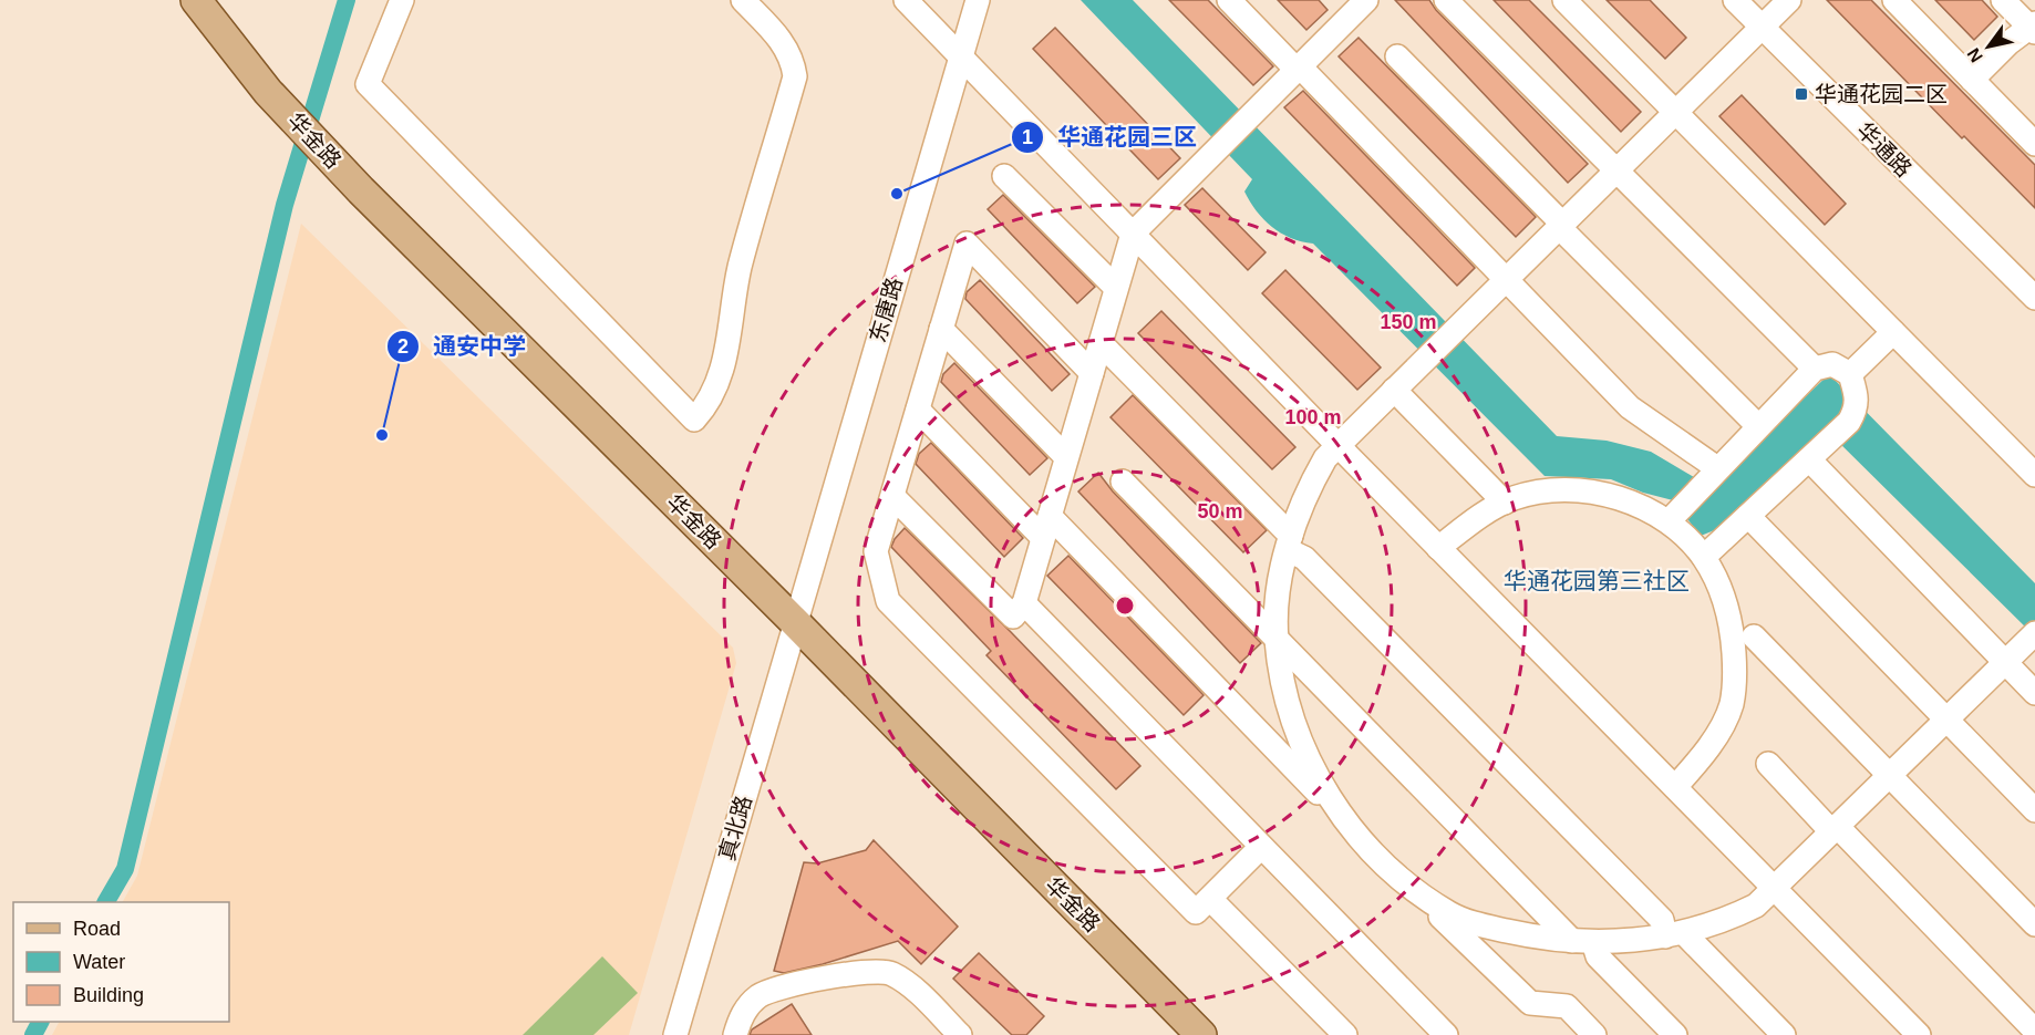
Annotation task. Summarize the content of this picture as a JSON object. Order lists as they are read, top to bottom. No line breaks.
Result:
{"streets":{"main road":["华金路"],"street":["华通路","东唐路","真北路"]},"crossings":[["华金路","东唐路"],["华金路","真北路"],["东唐路","真北路"]],"districts":["华通花园第三社区"],"places":{"transit":["华通花园二区"],"other":["华通花园三区","通安中学"]},"legend":["Road","Water","Building"],"north":"bottom left","rings":["150 m","100 m","50 m"]}
